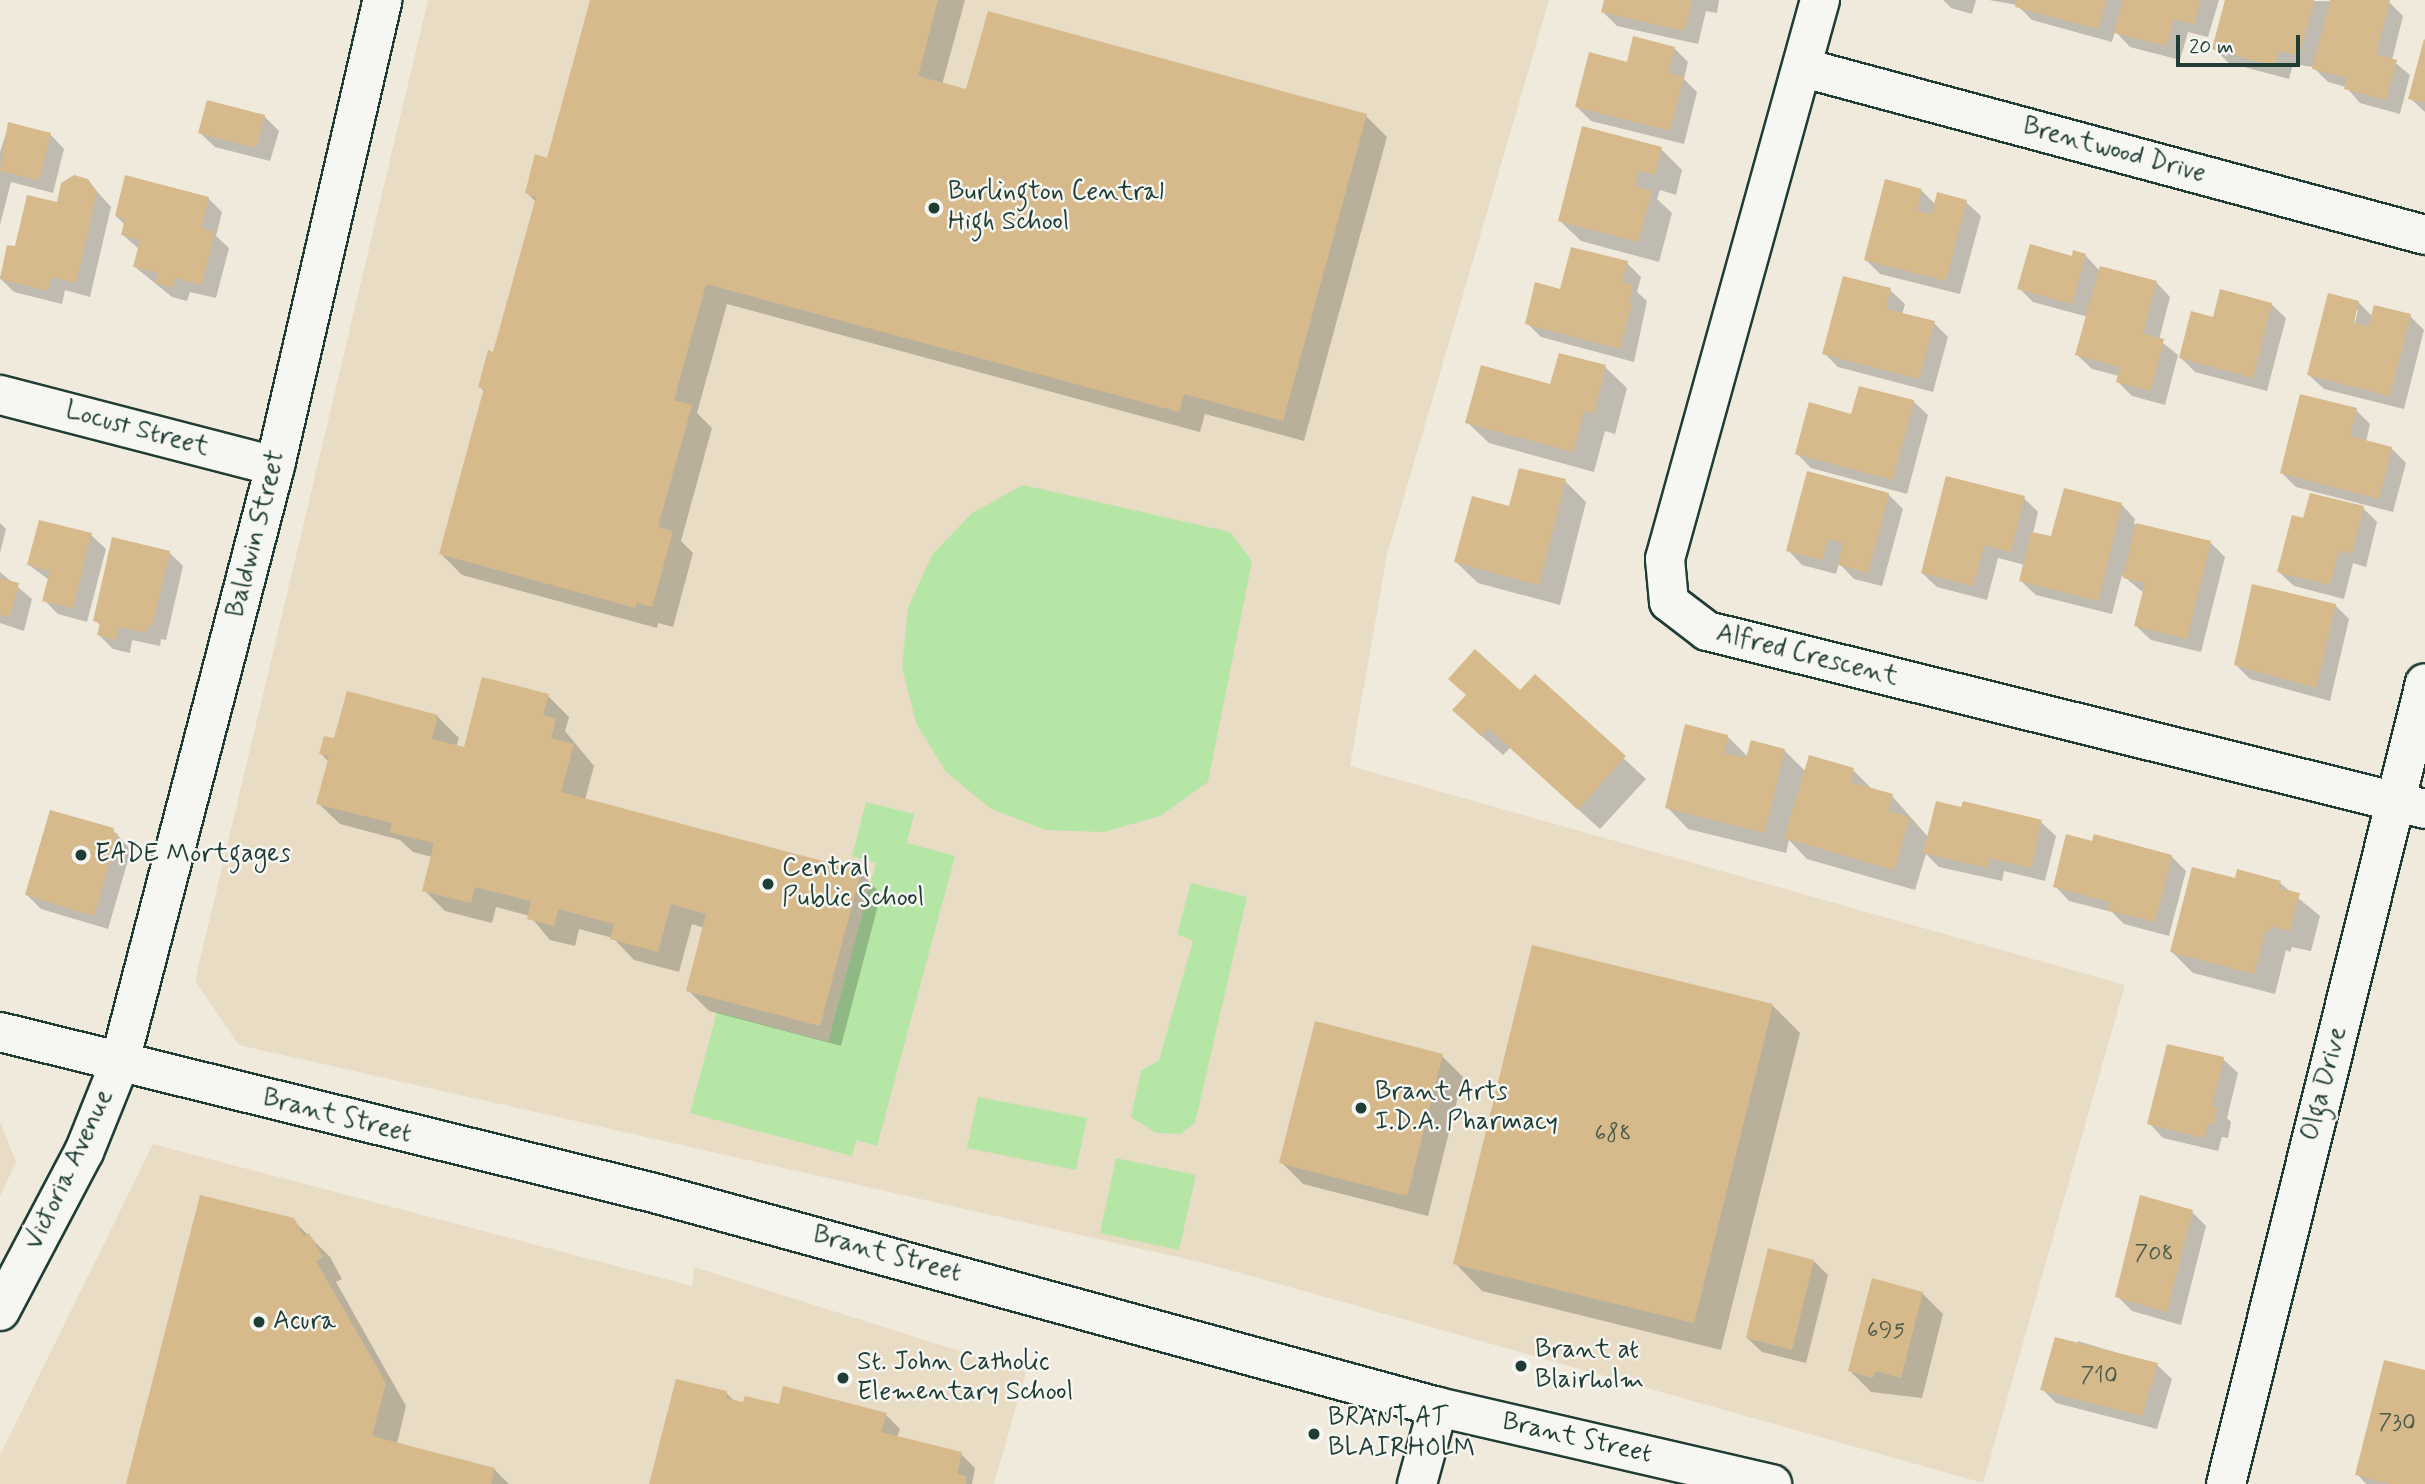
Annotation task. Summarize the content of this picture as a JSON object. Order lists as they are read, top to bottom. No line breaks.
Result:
{"streets":{"street":["Brentwood Drive","Locust Street","Baldwin Street","Alfred Crescent","Olga Drive","Brant Street","Victoria Avenue"]},"crossings":[["Brentwood Drive","Alfred Crescent"],["Locust Street","Baldwin Street"],["Baldwin Street","Brant Street"],["Baldwin Street","Victoria Avenue"],["Alfred Crescent","Olga Drive"],["Brant Street","Victoria Avenue"]],"places":["Burlington Central High School","EADE Mortgages","Central Public School","Brant Arts I.D.A. Pharmacy","Acura","Brant at Blairholm","St. John Catholic Elementary School","BRANT AT BLAIRHOLM"],"house_numbers":["688","708","695","710","730"],"scale_bar":"20 m"}
